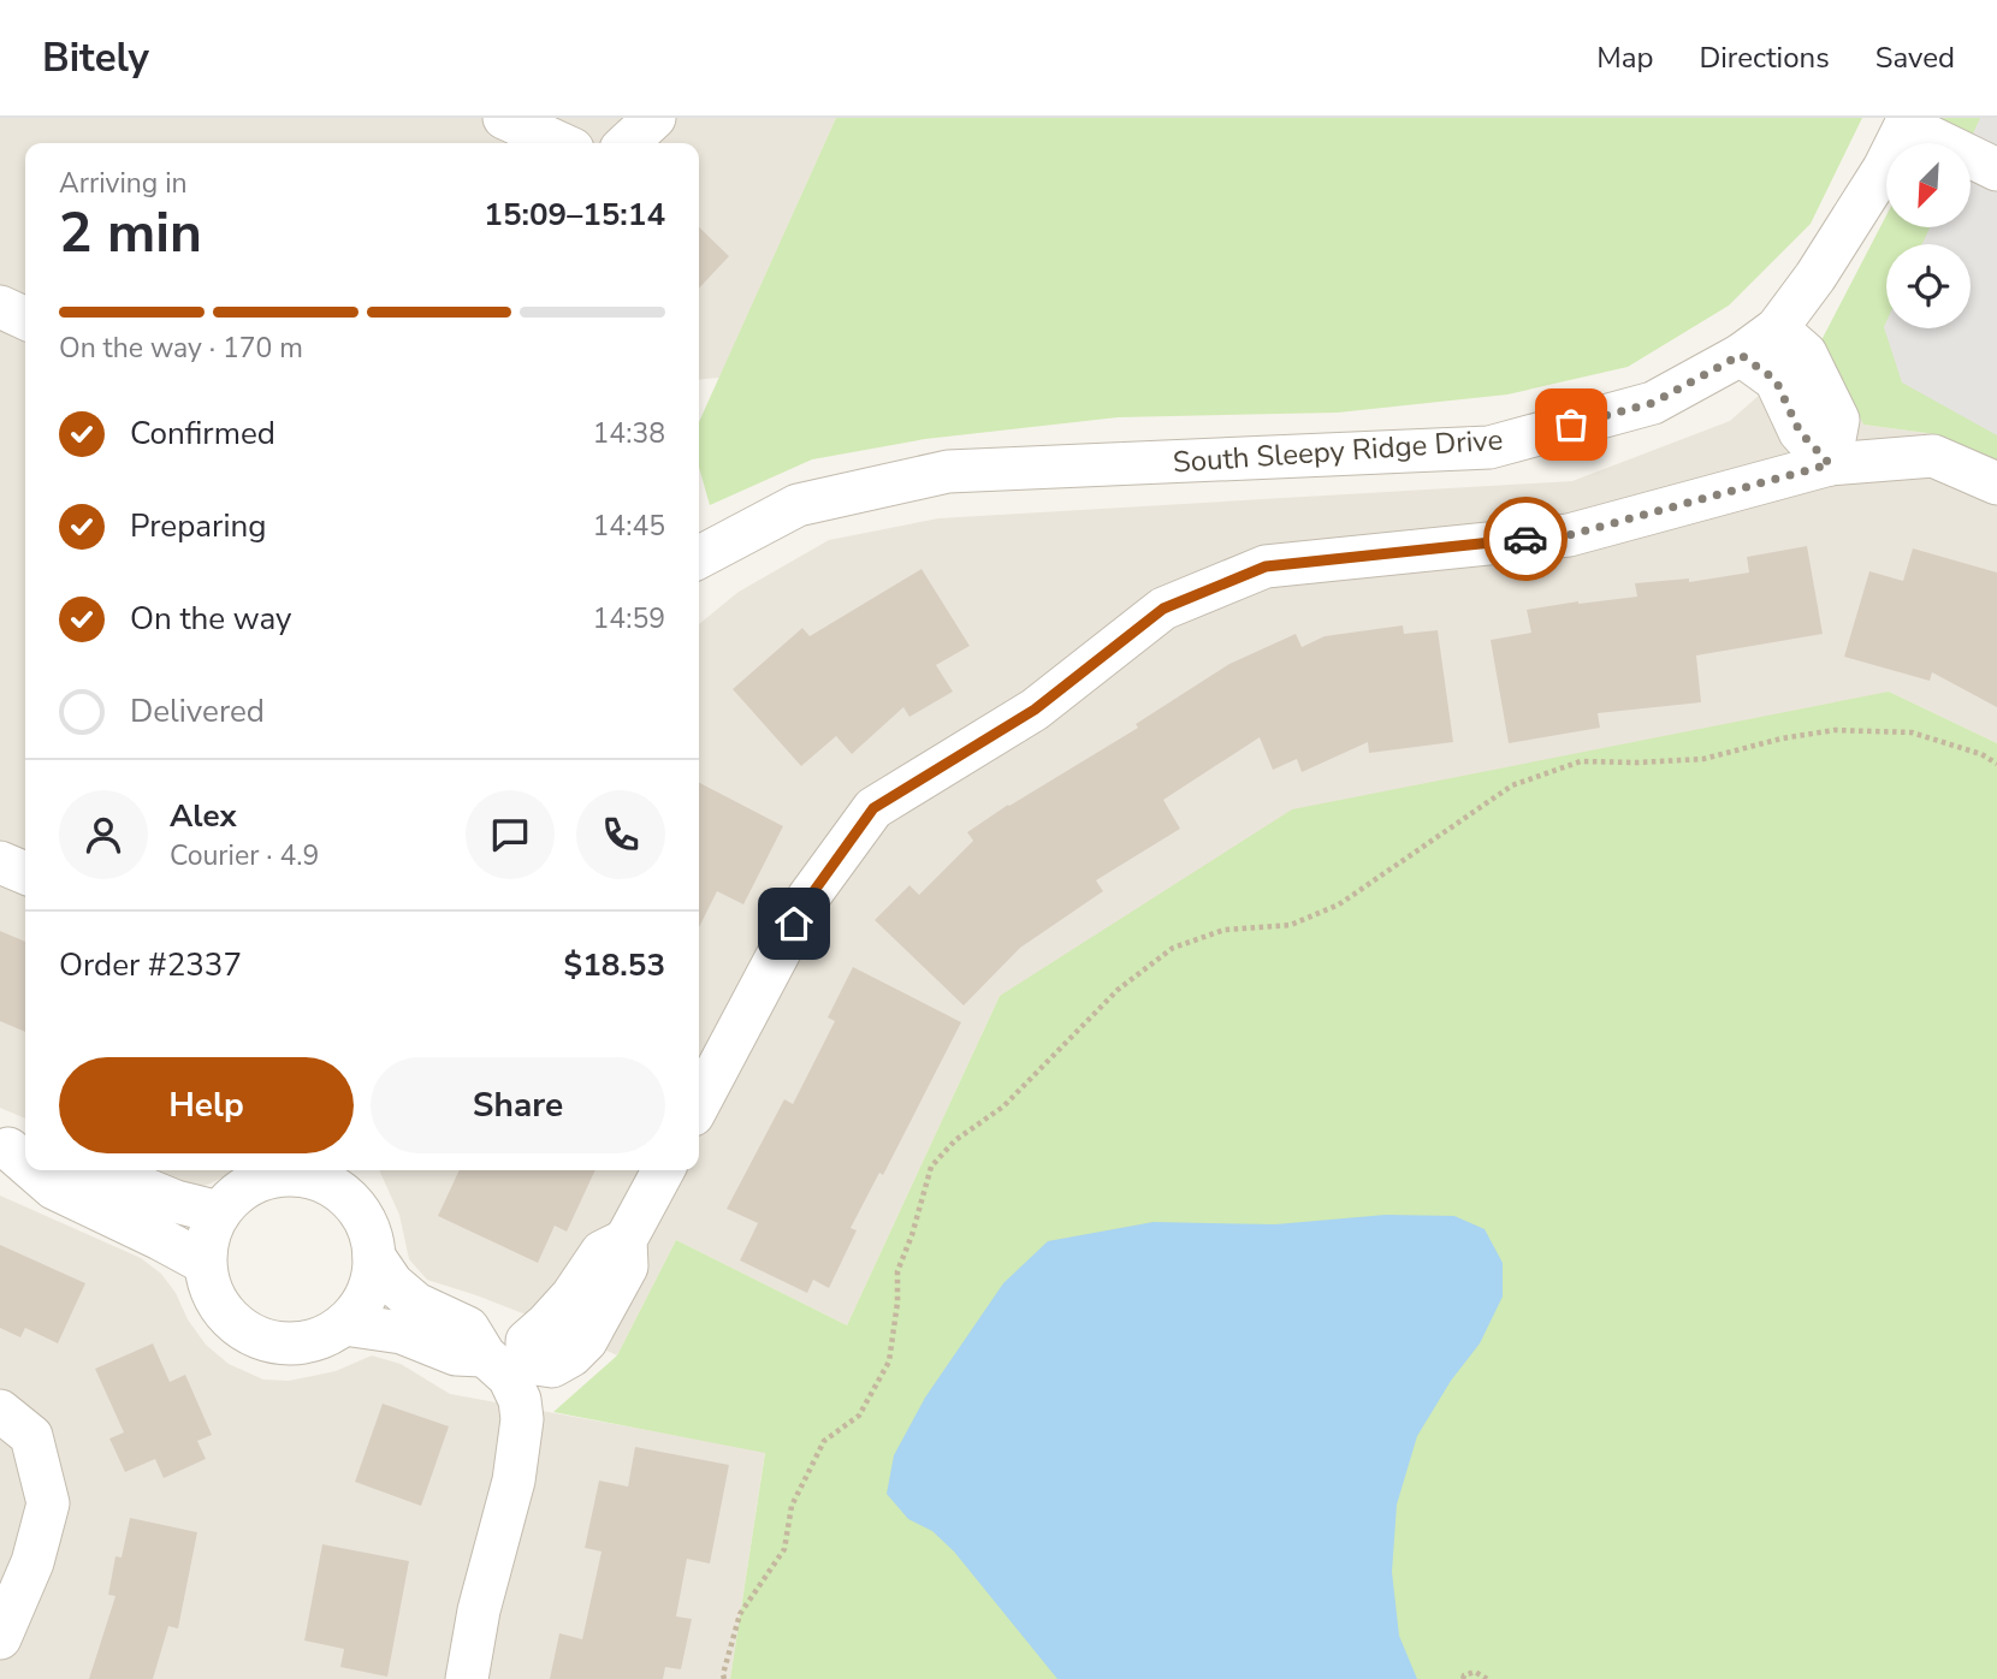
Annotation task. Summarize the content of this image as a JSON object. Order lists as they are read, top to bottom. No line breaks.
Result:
{"streets":{"street":["South Sleepy Ridge Drive"]},"north":"bottom left","page":{"header":"Bitely","nav":["Map","Directions","Saved"],"heading":["2 min","Arriving in","15:09–15:14"],"panel":["Alex","Courier · 4.9","Order #2337","$18.53"],"bar":"On the way · 170 m","list":[["Confirmed","14:38"],["Preparing","14:45"],["On the way","14:59"],"Delivered"],"buttons":["Help","Share"]}}
